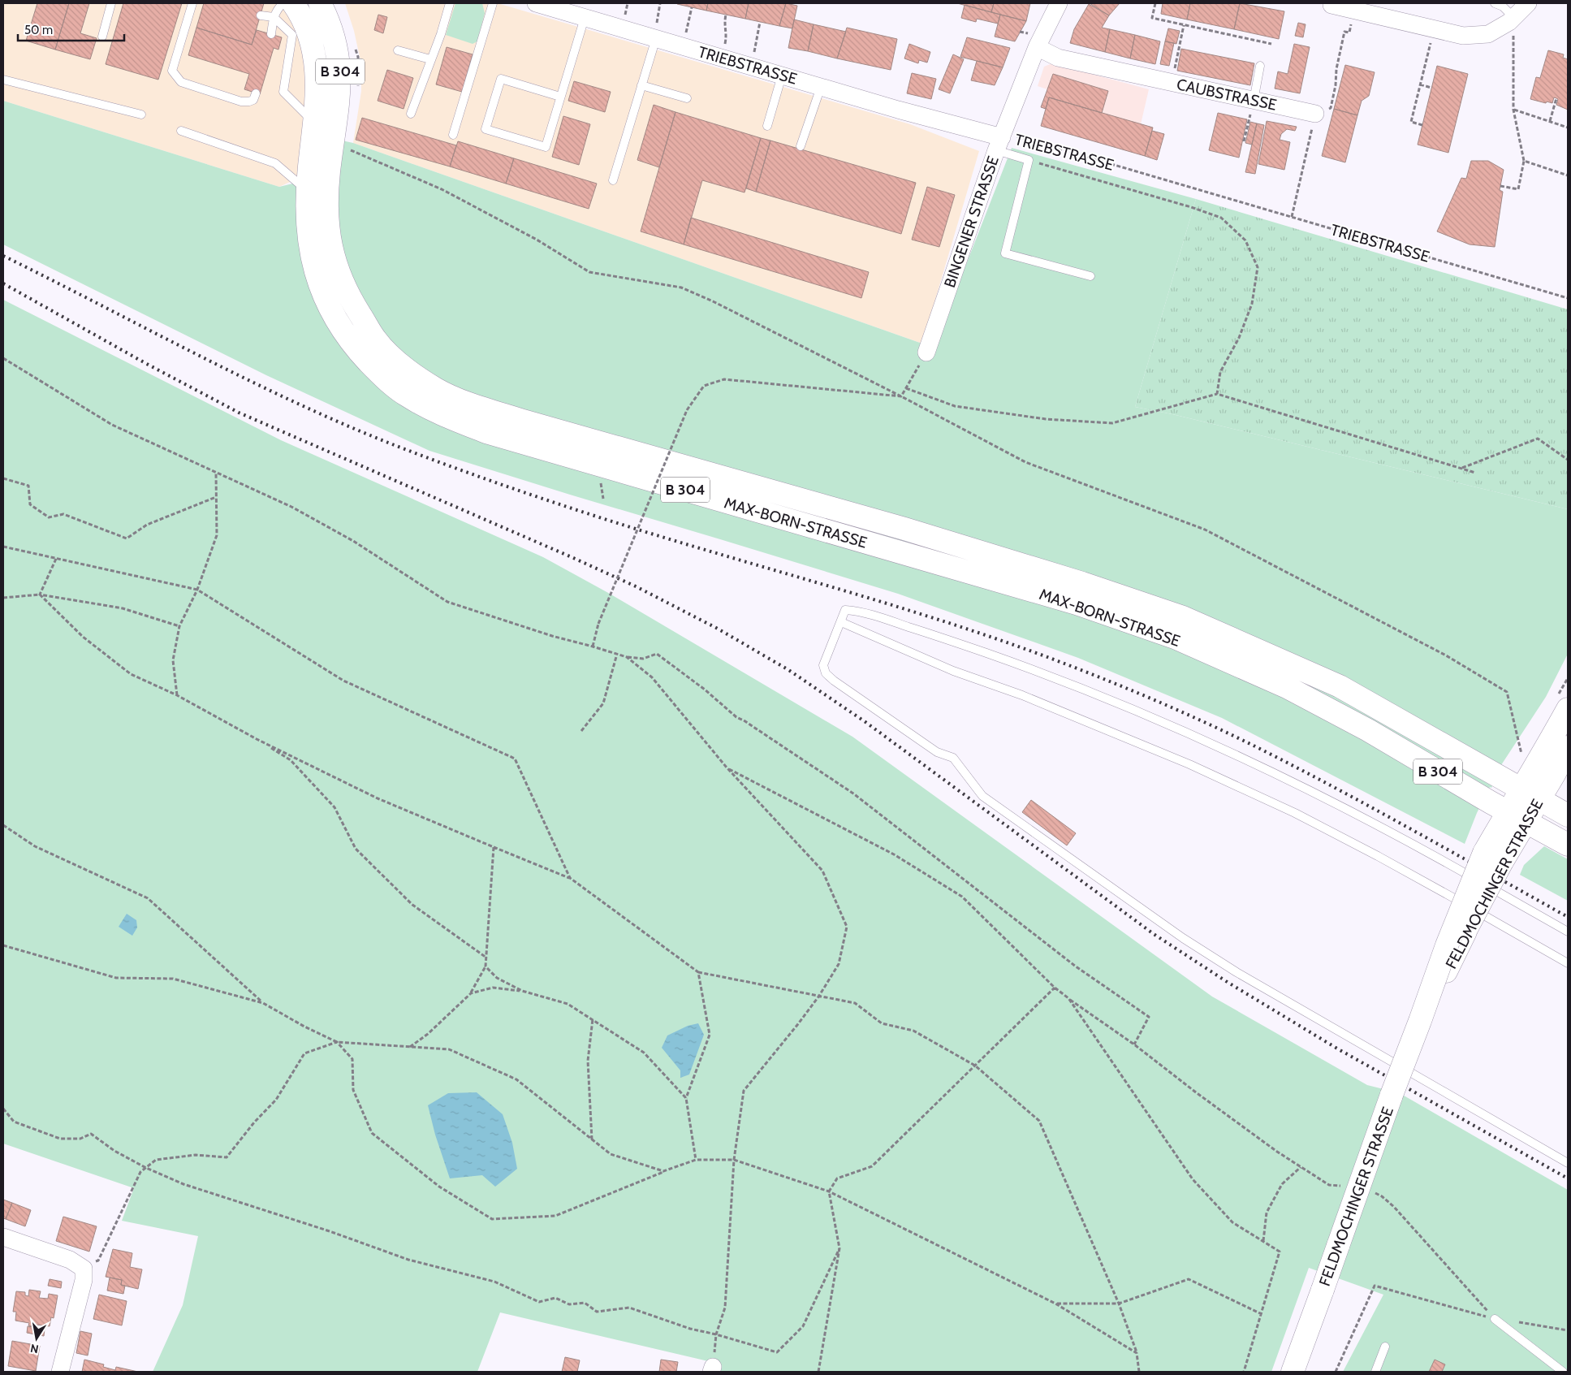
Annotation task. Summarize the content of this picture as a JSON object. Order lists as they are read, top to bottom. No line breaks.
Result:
{"streets":{"main road":["B 304","MAX-BORN-STRASSE","FELDMOCHINGER STRASSE"],"street":["TRIEBSTRASSE","CAUBSTRASSE","BINGENER STRASSE"]},"crossings":[["TRIEBSTRASSE","BINGENER STRASSE"],["CAUBSTRASSE","BINGENER STRASSE"],["MAX-BORN-STRASSE","FELDMOCHINGER STRASSE"]],"scale_bar":"50 m","north":"bottom"}
